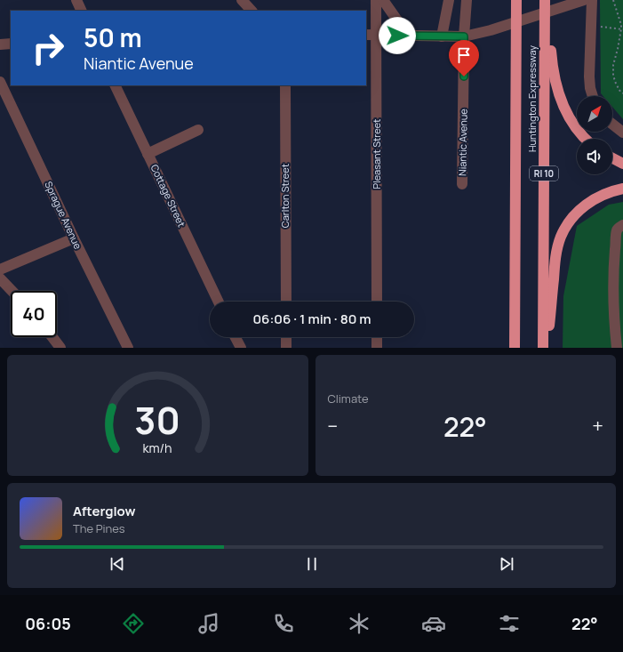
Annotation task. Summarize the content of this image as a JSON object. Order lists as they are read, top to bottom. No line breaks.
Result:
{"streets":{"highway":["Huntington Expressway","RI 10"],"street":["Niantic Avenue","Pleasant Street","Cottage Street","Carlton Street","Sprague Avenue"]},"north":"top right","page":{"turn":["50 m","Niantic Avenue"],"limit":"40","trip":"06:06 · 1 min · 80 m","tile":"Climate","heat":["−","22°","+"],"song":["Afterglow","The Pines"],"tabs":["06:05","22°"],"gauge":["30","km/h"]}}
